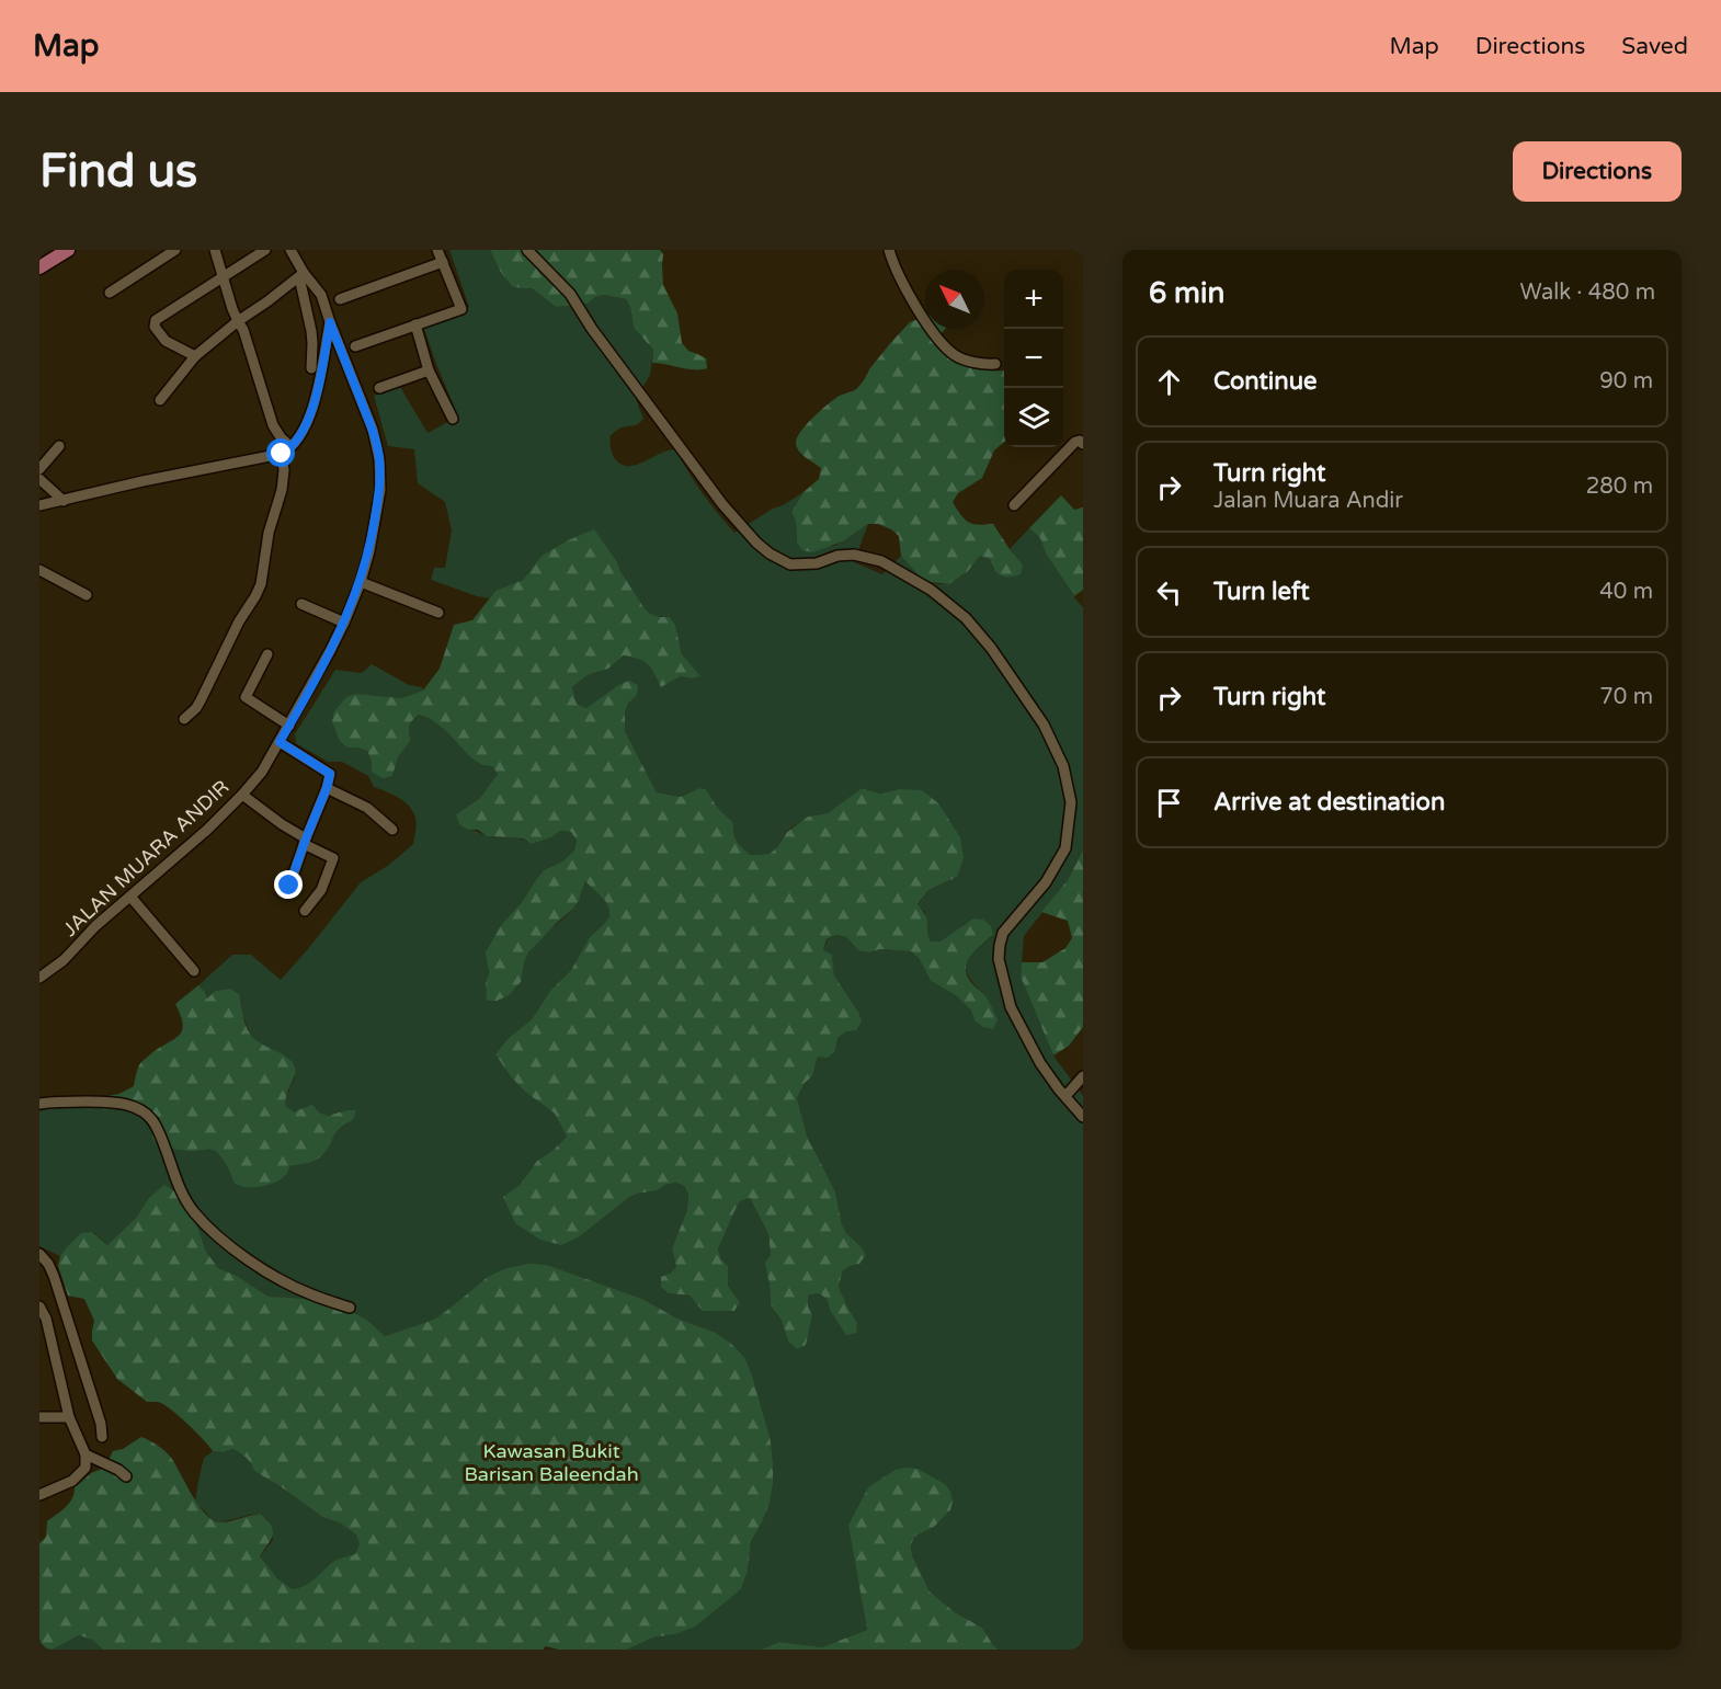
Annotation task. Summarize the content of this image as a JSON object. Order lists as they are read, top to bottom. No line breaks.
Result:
{"streets":{"street":["JALAN MUARA ANDIR"]},"parks":["Kawasan Bukit Barisan Baleendah"],"north":"top left","page":{"header":"Map","nav":["Map","Directions","Saved"],"buttons":"Directions","title":"Find us","heading":["6 min","Walk · 480 m"],"map_buttons":["+","−"],"list":[["Continue","90 m"],["Turn right","Jalan Muara Andir","280 m"],["Turn left","40 m"],["Turn right","70 m"],"Arrive at destination"]}}
